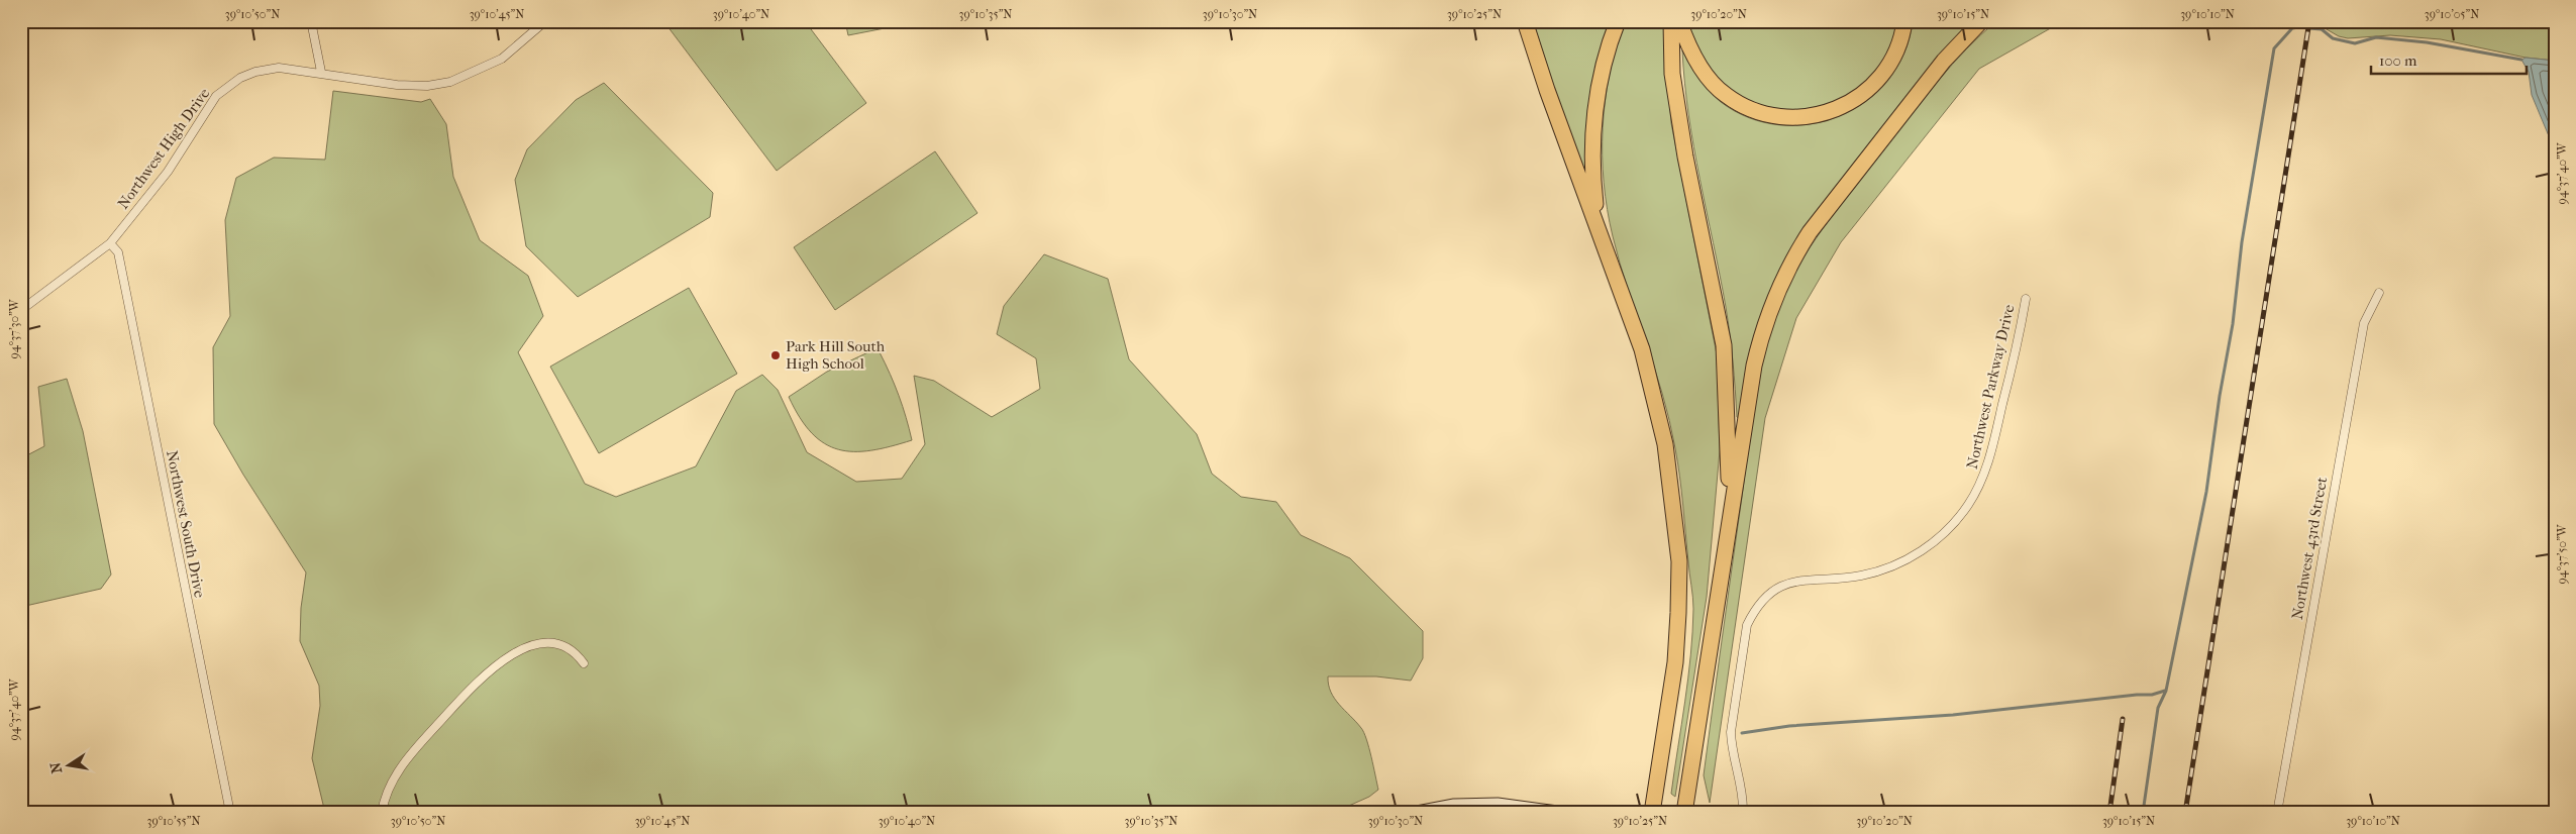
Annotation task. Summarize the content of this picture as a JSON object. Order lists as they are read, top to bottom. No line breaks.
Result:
{"streets":{"street":["Northwest High Drive","Northwest Parkway Drive","Northwest South Drive","Northwest 43rd Street"]},"crossings":[["Northwest High Drive","Northwest South Drive"]],"places":["Park Hill South High School"],"scale_bar":"100 m","north":"left","coordinates":["39°10'50\"N","39°10'45\"N","39°10'40\"N","39°10'35\"N","39°10'30\"N","39°10'25\"N","39°10'20\"N","39°10'15\"N","39°10'10\"N","39°10'05\"N","94°37'40\"W","94°37'30\"W","94°37'50\"W","39°10'55\"N"]}
